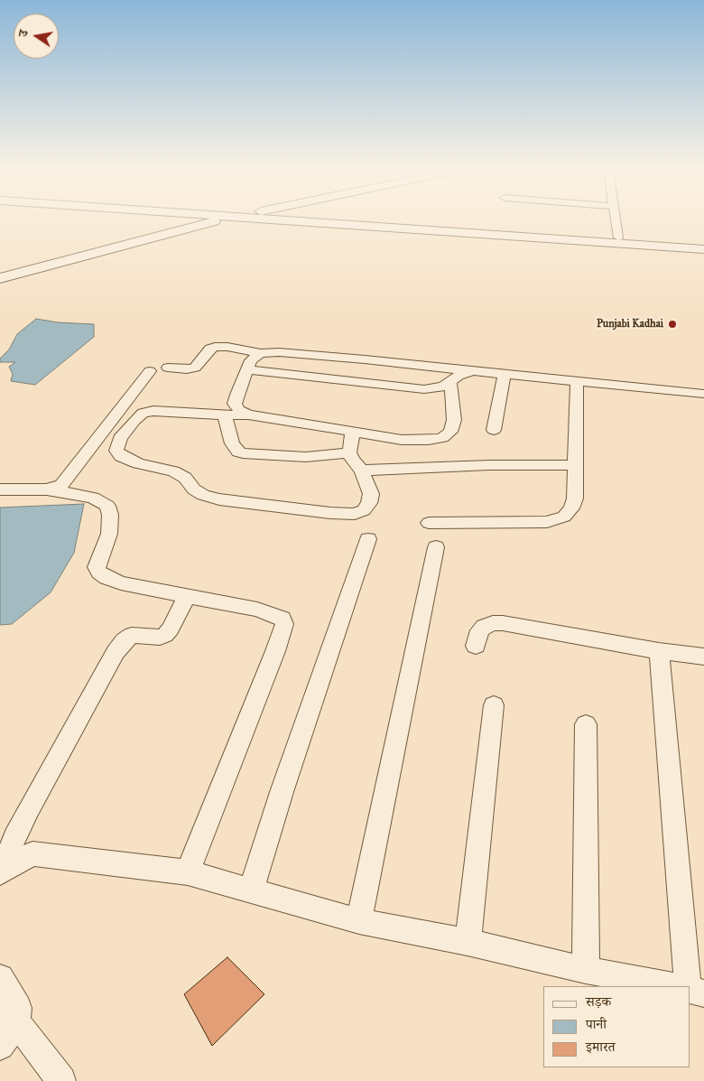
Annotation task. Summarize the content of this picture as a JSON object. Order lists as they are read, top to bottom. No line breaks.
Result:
{"places":["Punjabi Kadhai"],"legend":["सड़क","पानी","इमारत"],"north":"left"}
